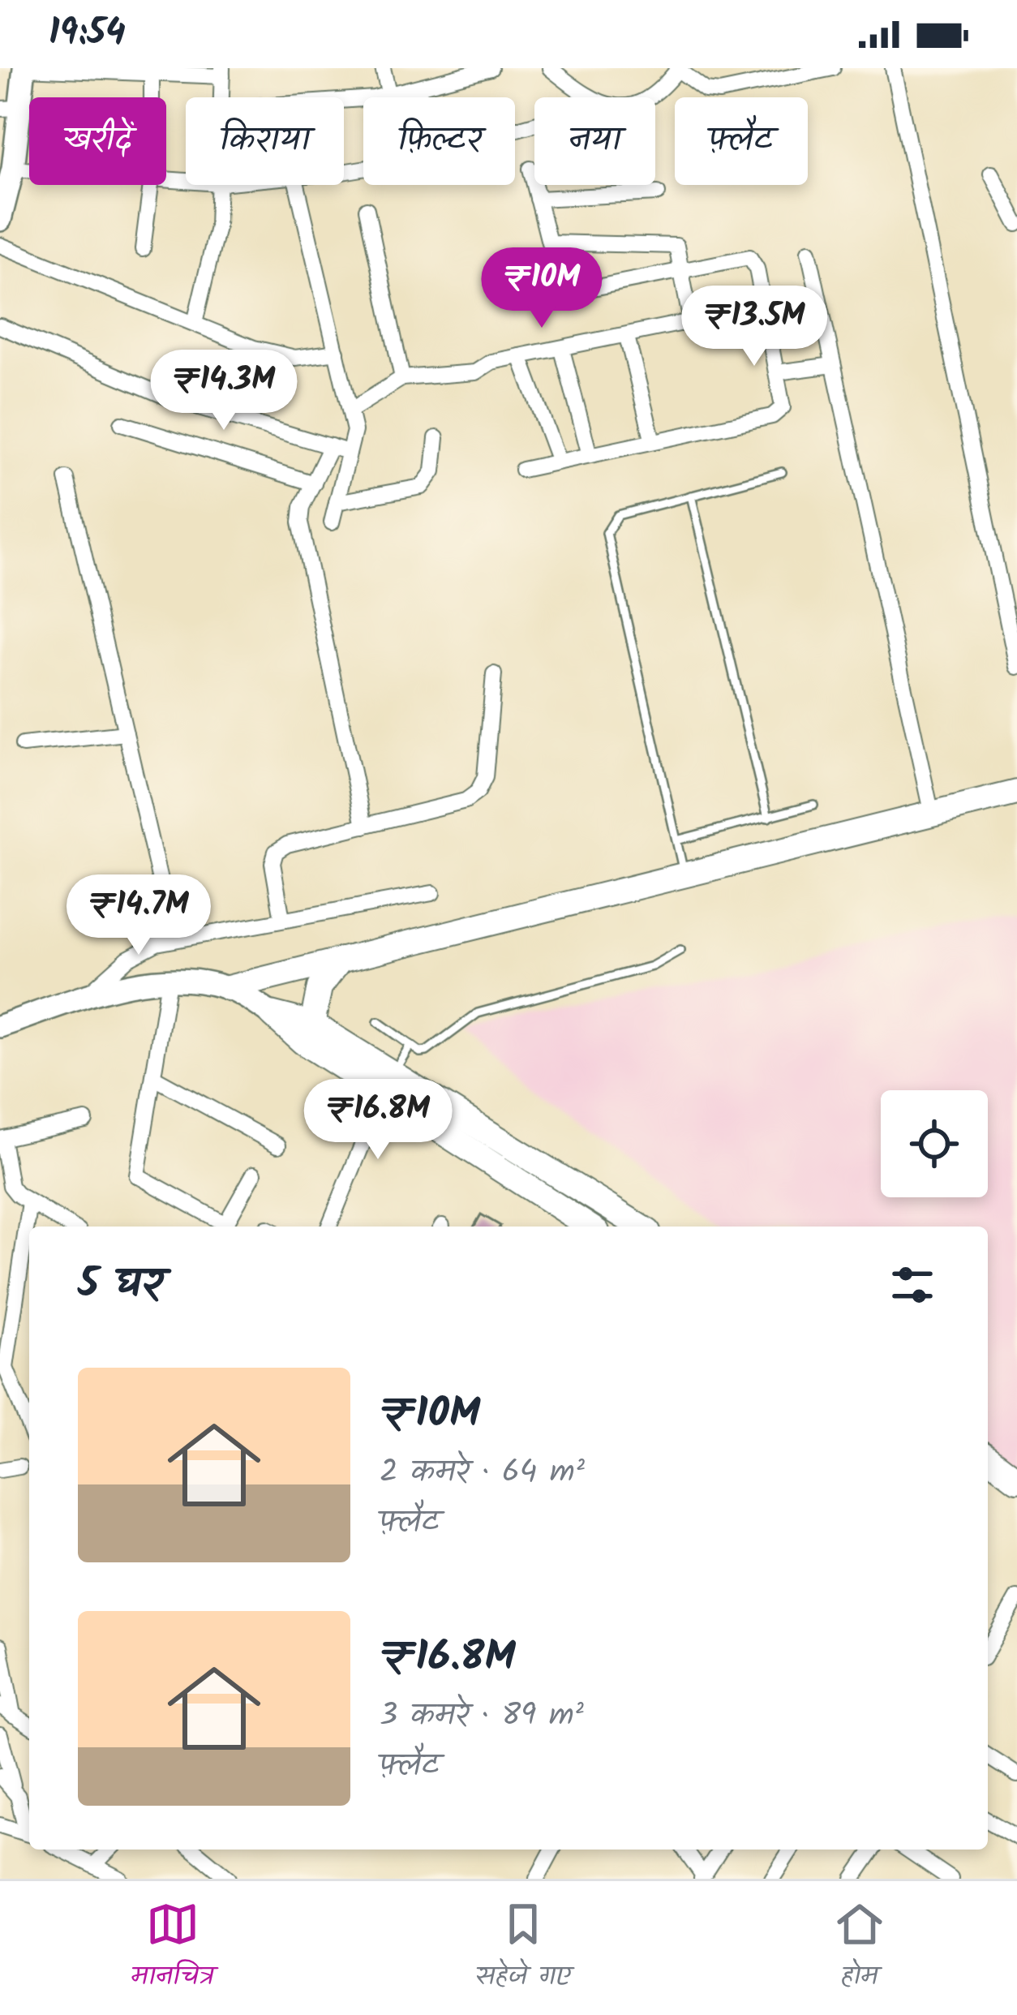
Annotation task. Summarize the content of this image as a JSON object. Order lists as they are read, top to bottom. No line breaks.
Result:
{"page":{"status":"19:54","chip":["खरीदें","किराया","फ़िल्टर","नया","फ़्लैट"],"price":["₹10M","₹13.5M","₹14.3M","₹14.7M","₹16.8M"],"heading":"5 घर","list":[{"name":"₹10M","note":"2 कमरे · 64 m² · फ़्लैट"},{"name":"₹16.8M","note":"3 कमरे · 89 m² · फ़्लैट"}],"tabs":["मानचित्र","सहेजे गए","होम"]}}
